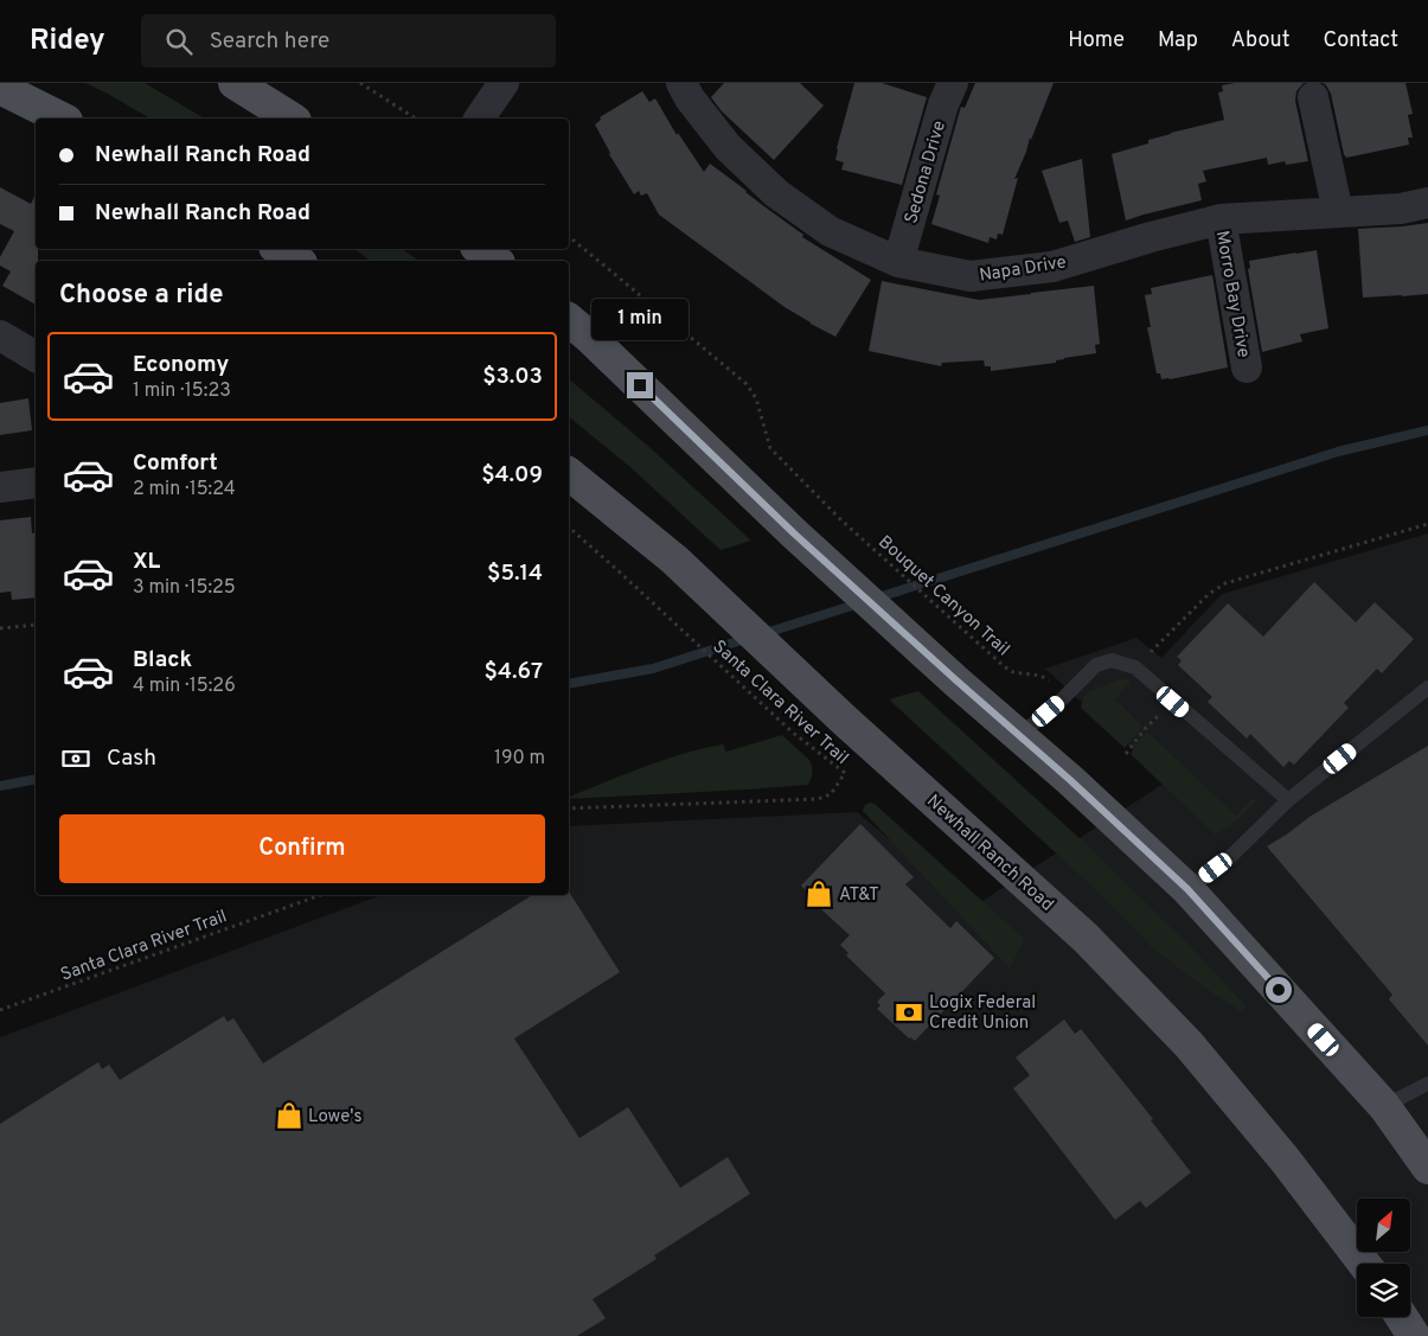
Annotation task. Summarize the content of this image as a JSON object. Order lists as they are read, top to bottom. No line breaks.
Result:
{"streets":{"main road":["Newhall Ranch Road"],"street":["Sedona Drive","Napa Drive","Morro Bay Drive"],"path":["Bouquet Canyon Trail","Santa Clara River Trail"]},"crossings":[["Sedona Drive","Napa Drive"],["Napa Drive","Morro Bay Drive"]],"places":{"shop":["AT&T","Lowe's"],"bank":["Logix Federal Credit Union"]},"north":"top right","page":{"header":"Ridey","search":"Search here","nav":["Home","Map","About","Contact"],"banner":["Newhall Ranch Road","Newhall Ranch Road"],"heading":"Choose a ride","bubble":"1 min","list":[{"name":"Economy","note":"1 min · 15:23","value":"$3.03"},{"name":"Comfort","note":"2 min · 15:24","value":"$4.09"},{"name":"XL","note":"3 min · 15:25","value":"$5.14"},{"name":"Black","note":"4 min · 15:26","value":"$4.67"}],"pay":["Cash","190 m"],"buttons":"Confirm"}}
